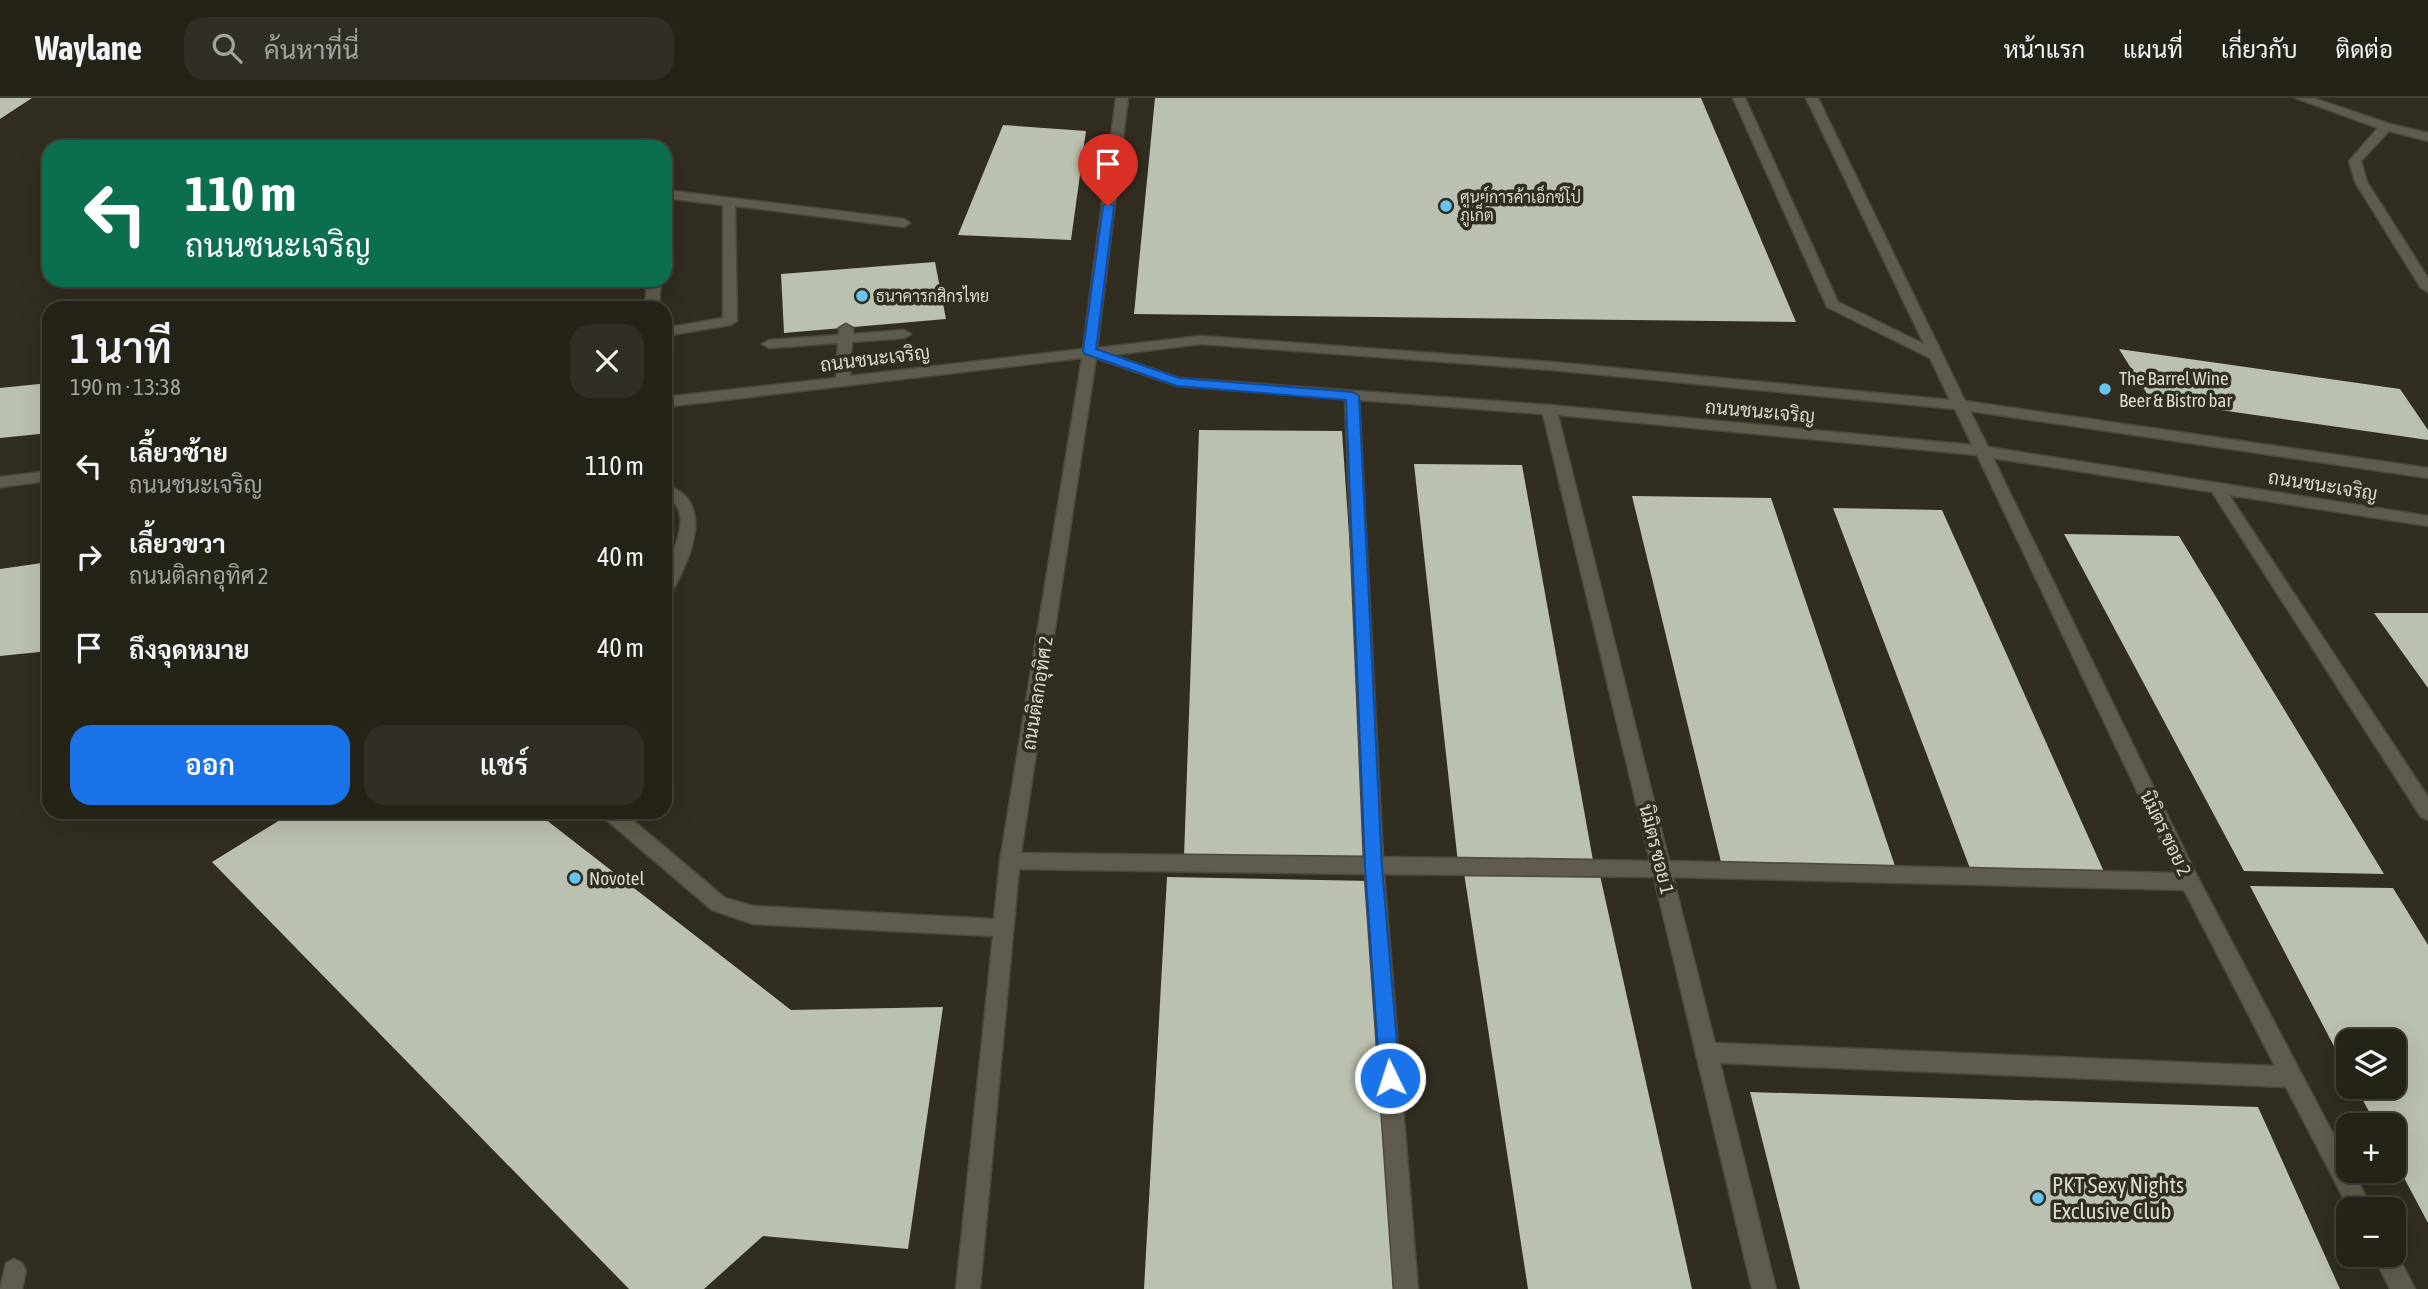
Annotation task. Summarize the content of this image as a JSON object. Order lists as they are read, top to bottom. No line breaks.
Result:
{"streets":{"street":["ถนนชนะเจริญ","ถนนติลกอุทิศ 2","นิมิตร ซอย 2","นิมิตร ซอย 1"]},"crossings":[["ถนนชนะเจริญ","ถนนติลกอุทิศ 2"],["ถนนชนะเจริญ","นิมิตร ซอย 2"],["ถนนชนะเจริญ","นิมิตร ซอย 1"]],"places":["ศูนย์การค้าเอ็กซ์โป ภูเก็ต","ธนาคารกสิกรไทย","The Barrel Wine Beer & Bistro bar","Novotel","PKT Sexy Nights Exclusive Club"],"page":{"header":"Waylane","search":"ค้นหาที่นี่","nav":["หน้าแรก","แผนที่","เกี่ยวกับ","ติดต่อ"],"turn":["110 m","ถนนชนะเจริญ"],"heading":["1 นาที","190 m · 13:38"],"list":[{"name":"เลี้ยวซ้าย","note":"ถนนชนะเจริญ","value":"110 m"},{"name":"เลี้ยวขวา","note":"ถนนติลกอุทิศ 2","value":"40 m"},{"name":"ถึงจุดหมาย","value":"40 m"}],"buttons":["ออก","แชร์"],"map_buttons":["+","−"]}}
